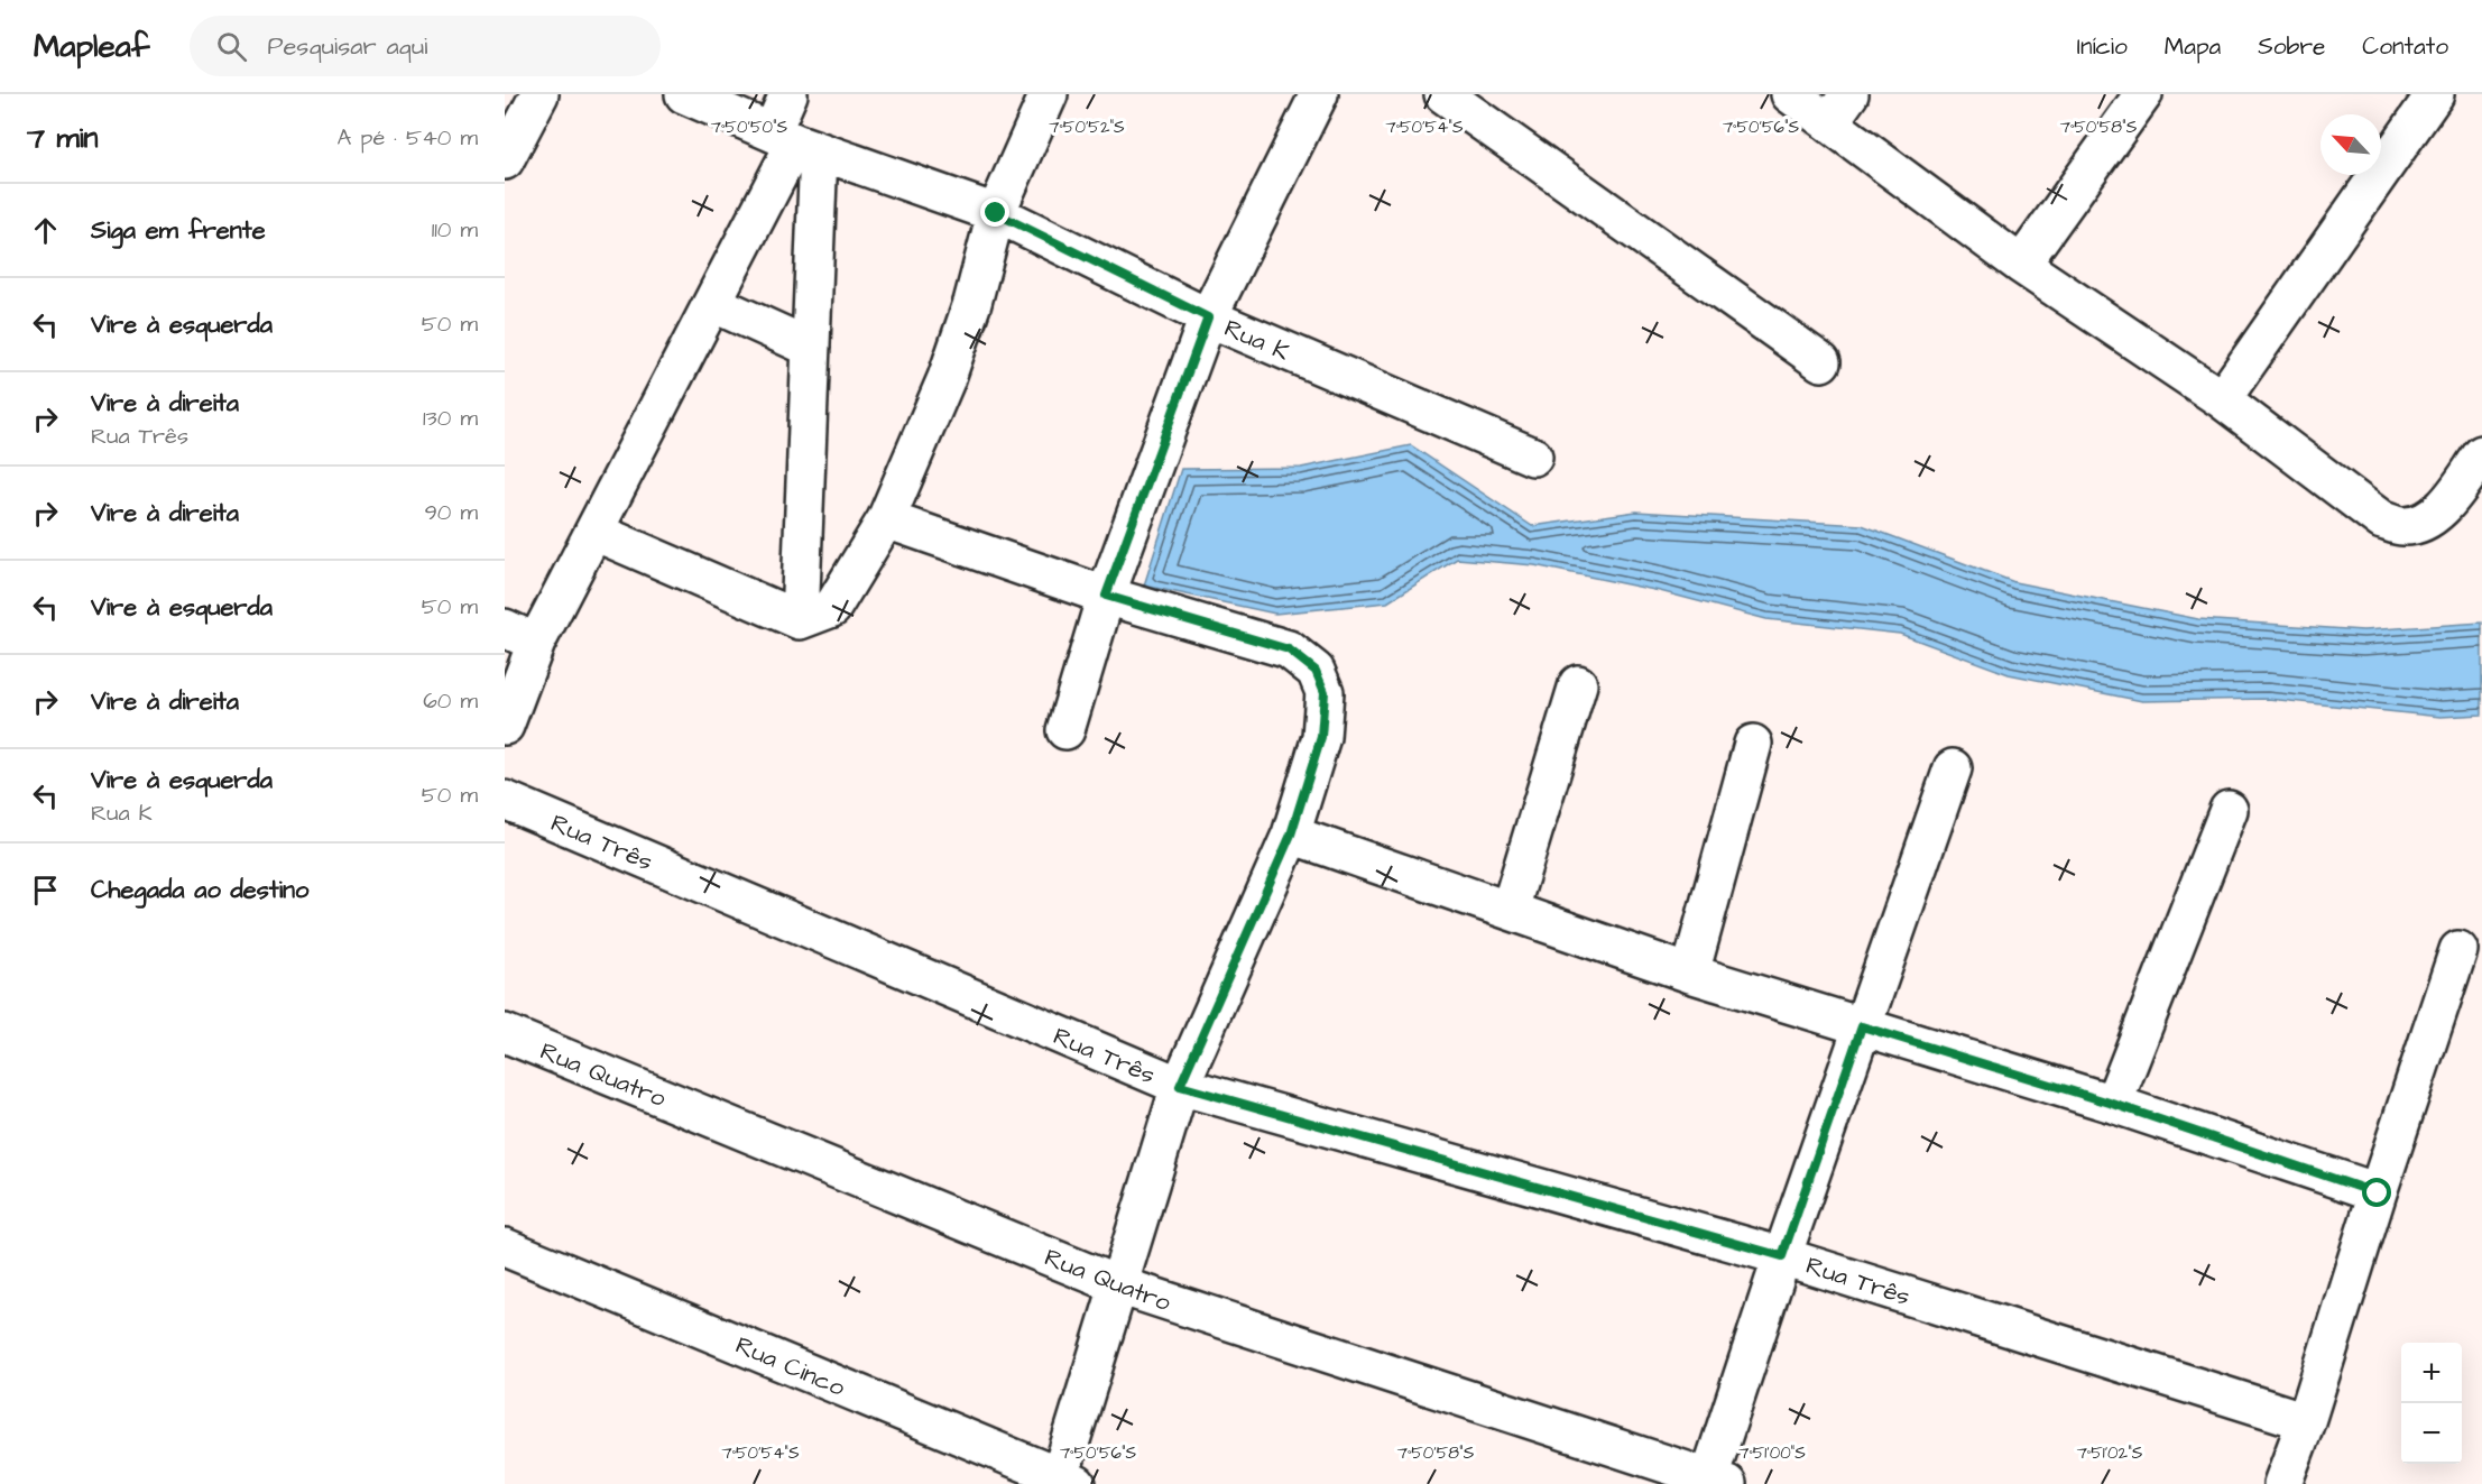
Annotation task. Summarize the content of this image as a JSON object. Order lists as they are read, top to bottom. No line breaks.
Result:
{"streets":{"street":["Rua K","Rua Três","Rua Quatro","Rua Cinco"]},"north":"top left","page":{"header":"Mapleaf","search":"Pesquisar aqui","nav":["Início","Mapa","Sobre","Contato"],"heading":["7 min","A pé · 540 m"],"list":[["Siga em frente","110 m"],["Vire à esquerda","50 m"],["Vire à direita","Rua Três","130 m"],["Vire à direita","90 m"],["Vire à esquerda","50 m"],["Vire à direita","60 m"],["Vire à esquerda","Rua K","50 m"],"Chegada ao destino"],"map_buttons":["+","−"]},"coordinates":["7°50'50\"S","7°50'52\"S","7°50'54\"S","7°50'56\"S","7°50'58\"S","7°51'00\"S","7°51'02\"S"]}
